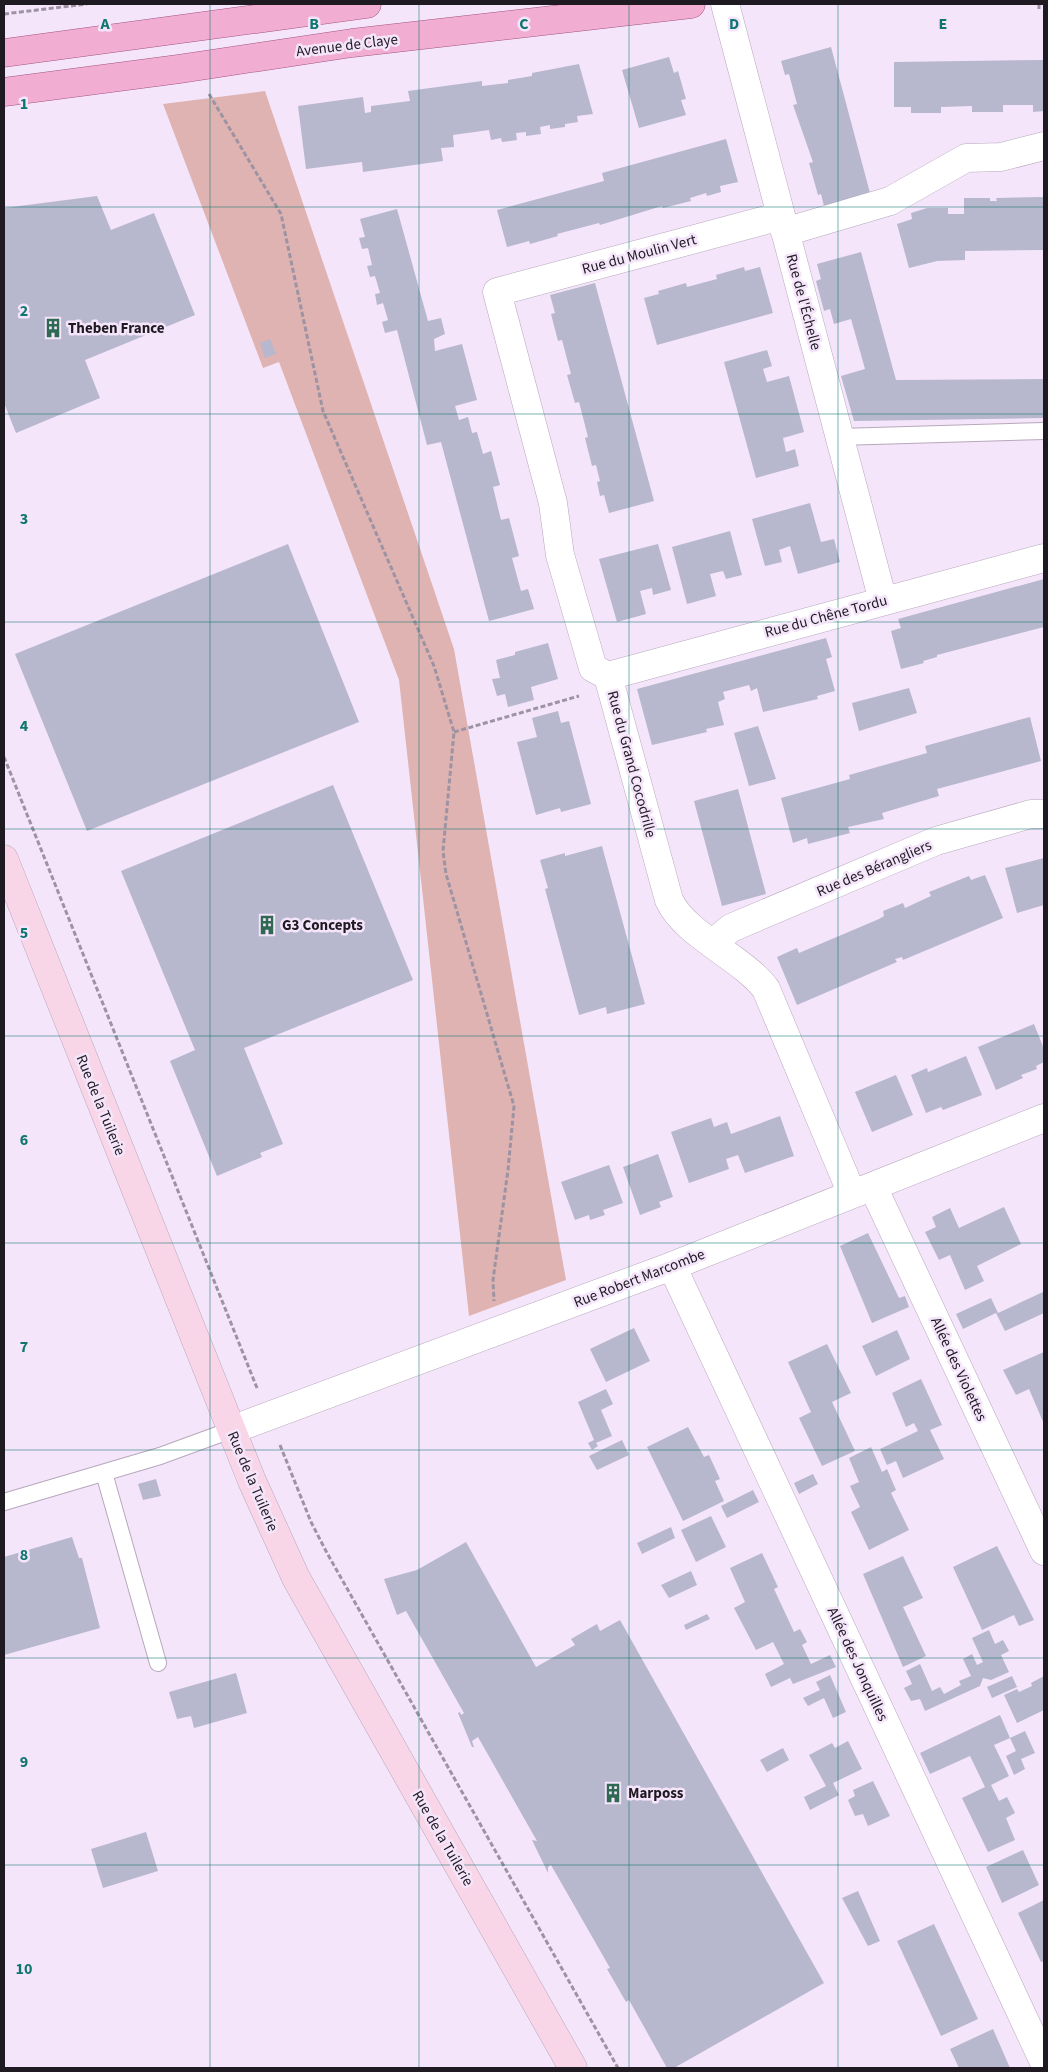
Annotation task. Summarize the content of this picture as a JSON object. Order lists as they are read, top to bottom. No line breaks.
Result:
{"streets":{"main road":["Avenue de Claye"],"street":["Rue du Moulin Vert","Rue de l'Échelle","Rue du Chêne Tordu","Rue du Grand Cocodrille","Rue des Bérangliers","Rue de la Tuilerie","Rue Robert Marcombe","Allée des Violettes","Allée des Jonquilles"]},"crossings":[["Rue du Moulin Vert","Rue de l'Échelle"],["Rue du Moulin Vert","Rue du Grand Cocodrille"],["Rue de l'Échelle","Rue du Chêne Tordu"],["Rue du Chêne Tordu","Rue du Grand Cocodrille"],["Rue du Grand Cocodrille","Rue des Bérangliers"],["Rue du Grand Cocodrille","Rue Robert Marcombe"],["Rue du Grand Cocodrille","Allée des Violettes"],["Rue de la Tuilerie","Rue Robert Marcombe"],["Rue Robert Marcombe","Allée des Violettes"],["Rue Robert Marcombe","Allée des Jonquilles"]],"places":{"building":["Theben France","G3 Concepts","Marposs"]},"grid":{"columns":["A","B","C","D","E"],"rows":["1","2","3","4","5","6","7","8","9","10"]}}
